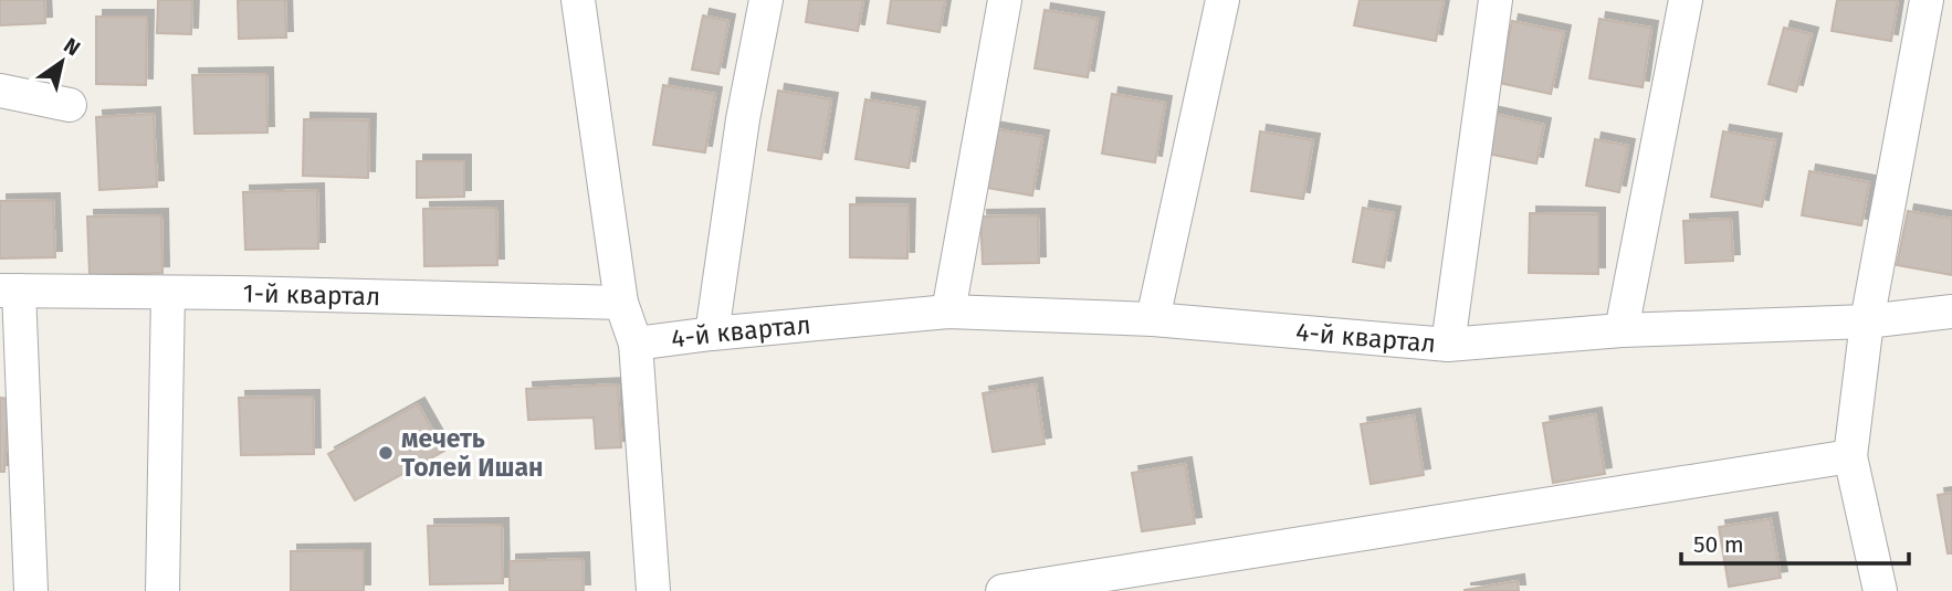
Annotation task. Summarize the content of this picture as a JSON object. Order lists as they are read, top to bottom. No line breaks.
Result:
{"streets":{"street":["1-й квартал","4-й квартал"]},"places":["мечеть Толей Ишан"],"scale_bar":"50 m","north":"top right"}
